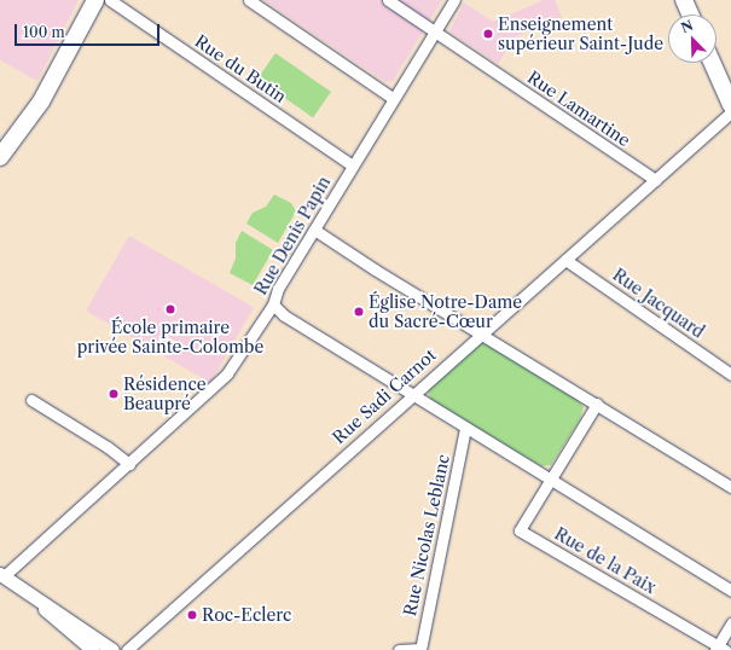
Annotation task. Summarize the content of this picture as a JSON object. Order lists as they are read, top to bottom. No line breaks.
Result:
{"streets":{"street":["Rue du Butin","Rue Lamartine","Rue Denis Papin","Rue Jacquard","Rue Sadi Carnot","Rue Nicolas Leblanc","Rue de la Paix"]},"crossings":[["Rue du Butin","Rue Denis Papin"],["Rue Lamartine","Rue Denis Papin"],["Rue Lamartine","Rue Sadi Carnot"],["Rue Jacquard","Rue Sadi Carnot"]],"places":["Enseignement supérieur Saint-Jude","École primaire privée Sainte-Colombe","Église Notre-Dame du Sacré-Cœur","Résidence Beaupré","Roc-Eclerc"],"scale_bar":"100 m","north":"top left"}
